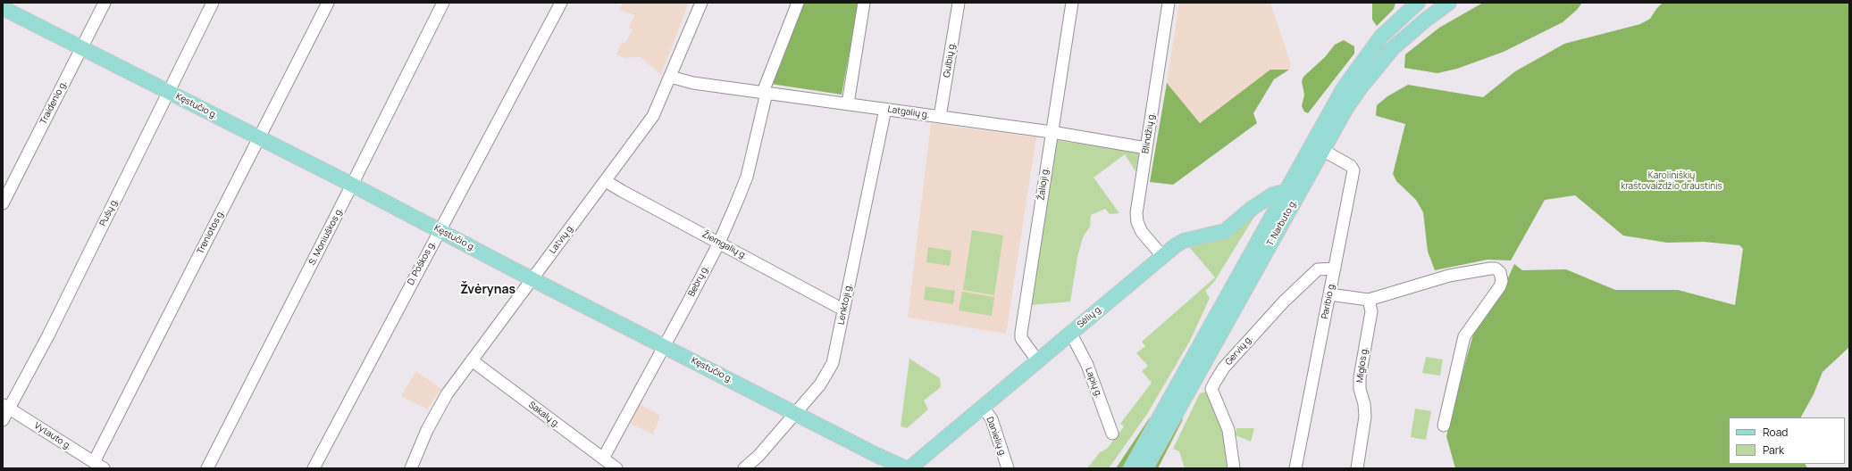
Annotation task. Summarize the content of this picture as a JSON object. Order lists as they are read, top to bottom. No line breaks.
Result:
{"streets":{"main road":["Kęstučio g.","T. Narbuto g.","Sėlių g."],"street":["Gulbių g.","Traidenio g.","Latgalių g.","Blindžių g.","Žalioji g.","Pušų g.","Treniotos g.","S. Moniuškos g.","Latvių g.","Žiemgalių g.","D. Poškos g.","Bebrų g.","Paribio g.","Lenktoji g.","Gervių g.","Miglos g.","Lapių g.","Sakalų g.","Vytauto g.","Danielių g."]},"crossings":[["Gulbių g.","Latgalių g."],["Traidenio g.","Kęstučio g."],["Kęstučio g.","Pušų g."],["Kęstučio g.","Treniotos g."],["Kęstučio g.","S. Moniuškos g."],["Kęstučio g.","Latvių g."],["Kęstučio g.","D. Poškos g."],["Kęstučio g.","Bebrų g."],["Kęstučio g.","Lenktoji g."],["Kęstučio g.","Sėlių g."],["Latgalių g.","Blindžių g."],["Latgalių g.","Žalioji g."],["Latgalių g.","Latvių g."],["Latgalių g.","Bebrų g."],["Latgalių g.","Lenktoji g."],["Blindžių g.","Sėlių g."],["Žalioji g.","Sėlių g."],["Pušų g.","Vytauto g."],["T. Narbuto g.","Paribio g."],["T. Narbuto g.","Sėlių g."],["Treniotos g.","Vytauto g."],["Latvių g.","Žiemgalių g."],["Latvių g.","Sakalų g."],["Žiemgalių g.","Bebrų g."],["Žiemgalių g.","Lenktoji g."],["Bebrų g.","Sakalų g."],["Paribio g.","Gervių g."],["Sėlių g.","Lapių g."],["Sėlių g.","Danielių g."]],"districts":["Žvėrynas"],"parks":["Karoliniškių kraštovaizdžio draustinis"],"legend":["Road","Park"]}
